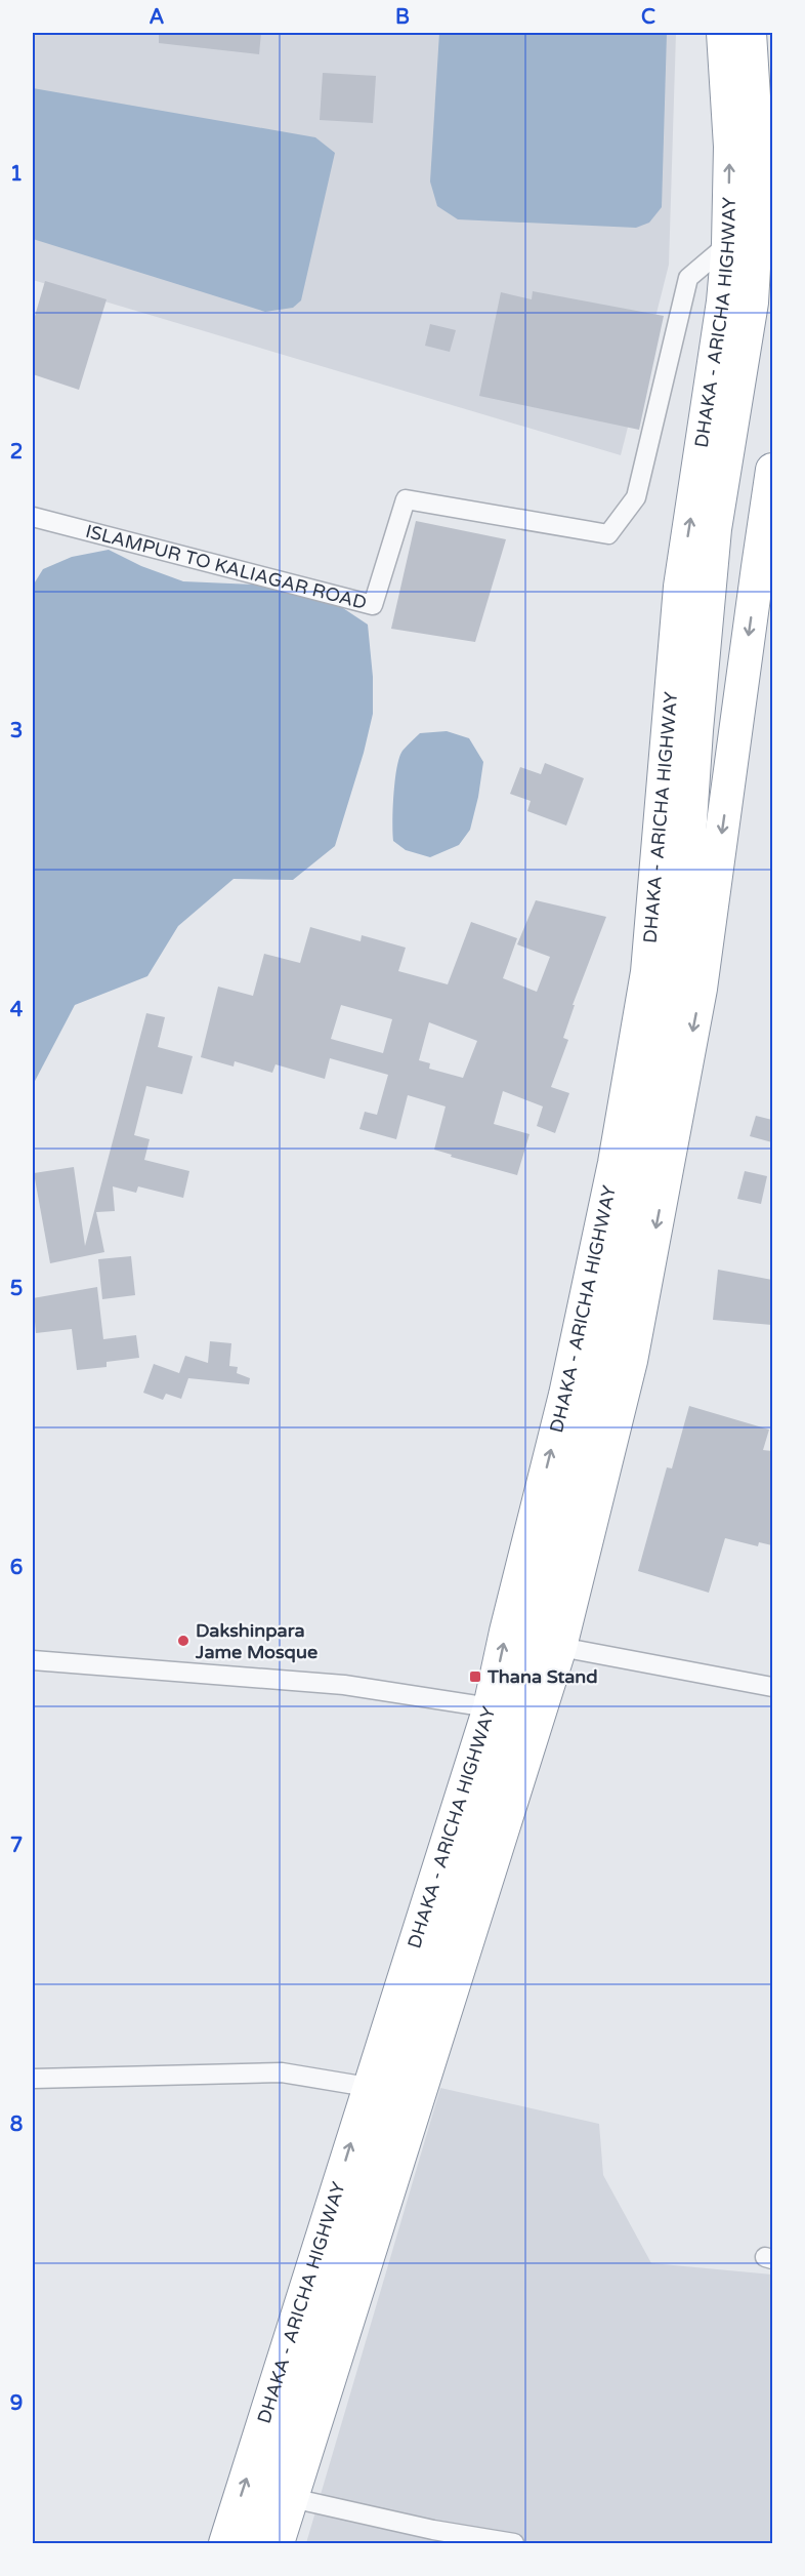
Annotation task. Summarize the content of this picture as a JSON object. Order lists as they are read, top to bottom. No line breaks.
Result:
{"streets":{"highway":["DHAKA - ARICHA HIGHWAY"],"street":["ISLAMPUR TO KALIAGAR ROAD"]},"crossings":[["DHAKA - ARICHA HIGHWAY","ISLAMPUR TO KALIAGAR ROAD"]],"places":{"other":["Dakshinpara Jame Mosque"],"transit":["Thana Stand"]},"grid":{"columns":["A","B","C"],"rows":["1","2","3","4","5","6","7","8","9"]}}
